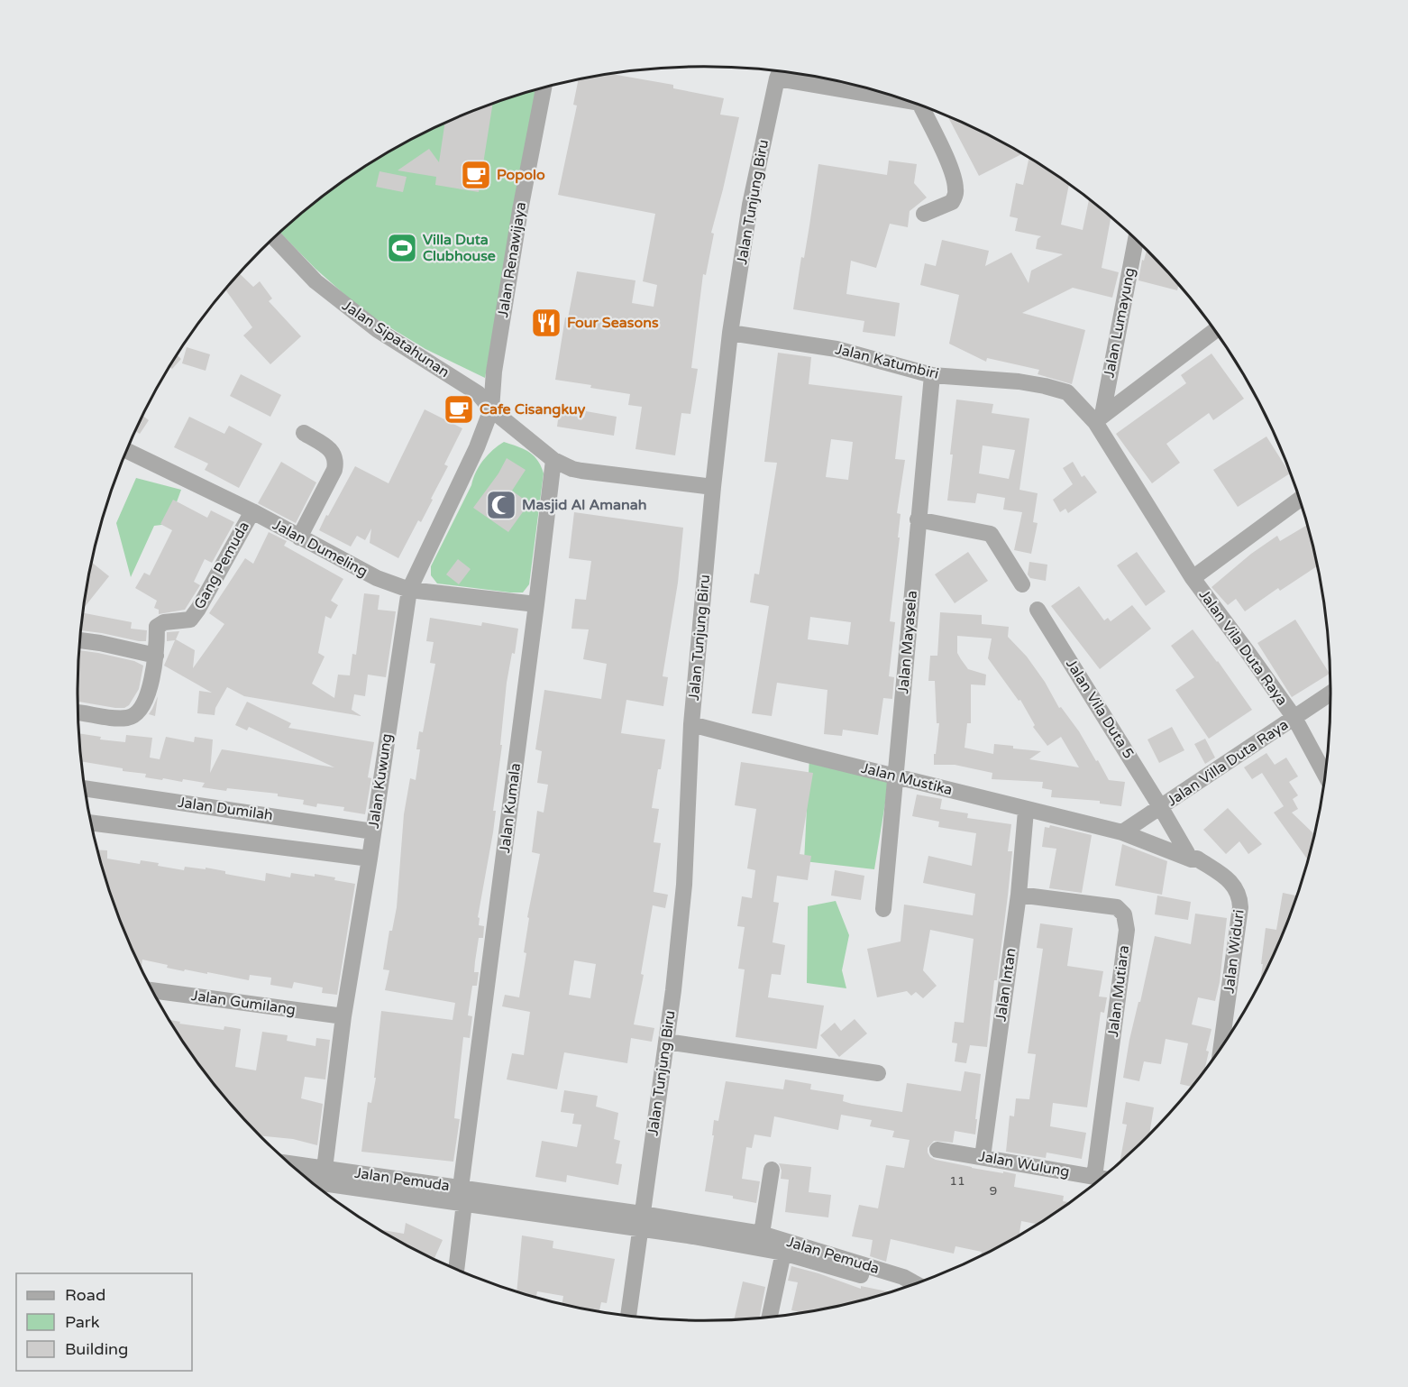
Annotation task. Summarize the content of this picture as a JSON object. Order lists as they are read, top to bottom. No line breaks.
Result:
{"streets":{"street":["Jalan Tunjung Biru","Jalan Renawijaya","Jalan Lumayung","Jalan Sipatahunan","Jalan Katumbiri","Jalan Dumeling","Gang Pemuda","Jalan Mayasela","Jalan Vila Duta Raya","Jalan Vila Duta 5","Jalan Villa Duta Raya","Jalan Mustika","Jalan Kuwung","Jalan Kumala","Jalan Dumilah","Jalan Widuri","Jalan Intan","Jalan Mutiara","Jalan Gumilang","Jalan Wulung","Jalan Pemuda"]},"crossings":[["Jalan Tunjung Biru","Jalan Sipatahunan"],["Jalan Tunjung Biru","Jalan Katumbiri"],["Jalan Tunjung Biru","Jalan Mustika"],["Jalan Tunjung Biru","Jalan Pemuda"],["Jalan Renawijaya","Jalan Sipatahunan"],["Jalan Renawijaya","Jalan Kuwung"],["Jalan Lumayung","Jalan Katumbiri"],["Jalan Sipatahunan","Jalan Kuwung"],["Jalan Sipatahunan","Jalan Kumala"],["Jalan Katumbiri","Jalan Mayasela"],["Jalan Katumbiri","Jalan Vila Duta Raya"],["Jalan Dumeling","Gang Pemuda"],["Jalan Dumeling","Jalan Kuwung"],["Jalan Dumeling","Jalan Kumala"],["Jalan Mayasela","Jalan Mustika"],["Jalan Vila Duta Raya","Jalan Villa Duta Raya"],["Jalan Vila Duta 5","Jalan Villa Duta Raya"],["Jalan Vila Duta 5","Jalan Mustika"],["Jalan Vila Duta 5","Jalan Widuri"],["Jalan Villa Duta Raya","Jalan Mustika"],["Jalan Mustika","Jalan Widuri"],["Jalan Kuwung","Jalan Dumilah"],["Jalan Kuwung","Jalan Gumilang"],["Jalan Kuwung","Jalan Pemuda"],["Jalan Kumala","Jalan Pemuda"],["Jalan Intan","Jalan Mutiara"],["Jalan Intan","Jalan Wulung"],["Jalan Mutiara","Jalan Wulung"]],"places":{"cafe":["Popolo","Cafe Cisangkuy"],"sports":["Villa Duta Clubhouse"],"restaurant":["Four Seasons"],"mosque":["Masjid Al Amanah"]},"house_numbers":["11","9"],"legend":["Road","Park","Building"]}
